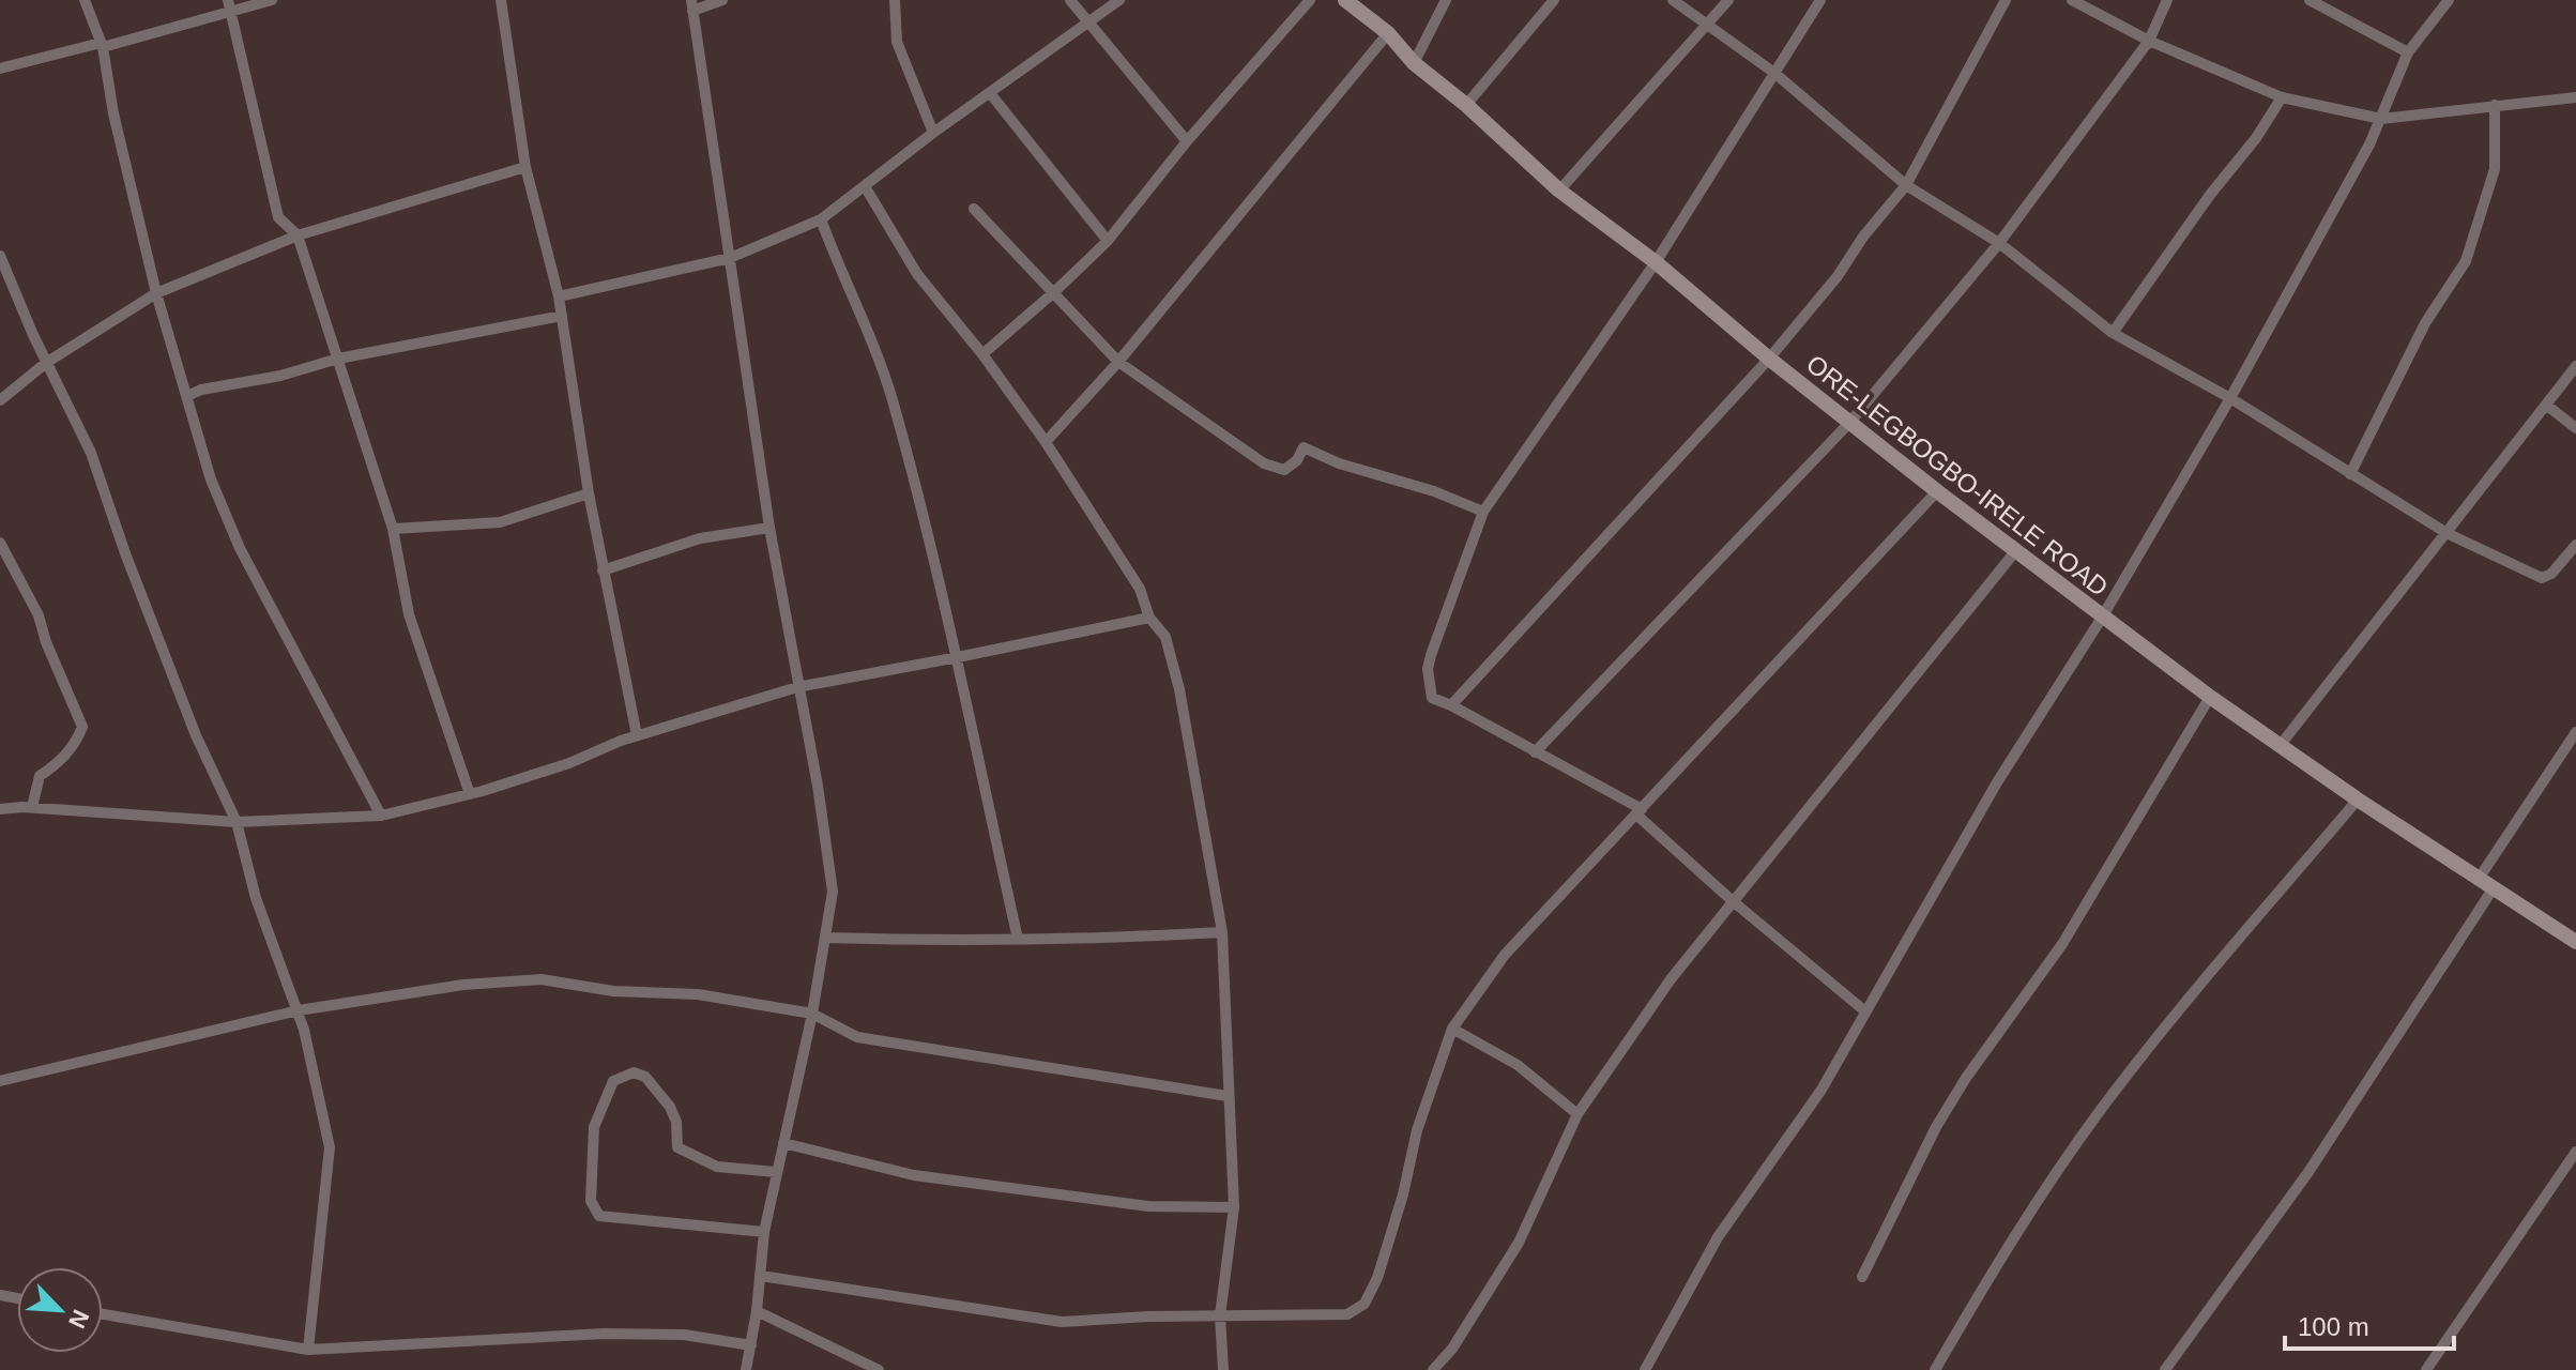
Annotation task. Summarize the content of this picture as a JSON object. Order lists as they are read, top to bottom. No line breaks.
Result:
{"streets":{"main road":["ORE-LEGBOGBO-IRELE ROAD"]},"scale_bar":"100 m","north":"bottom right"}
